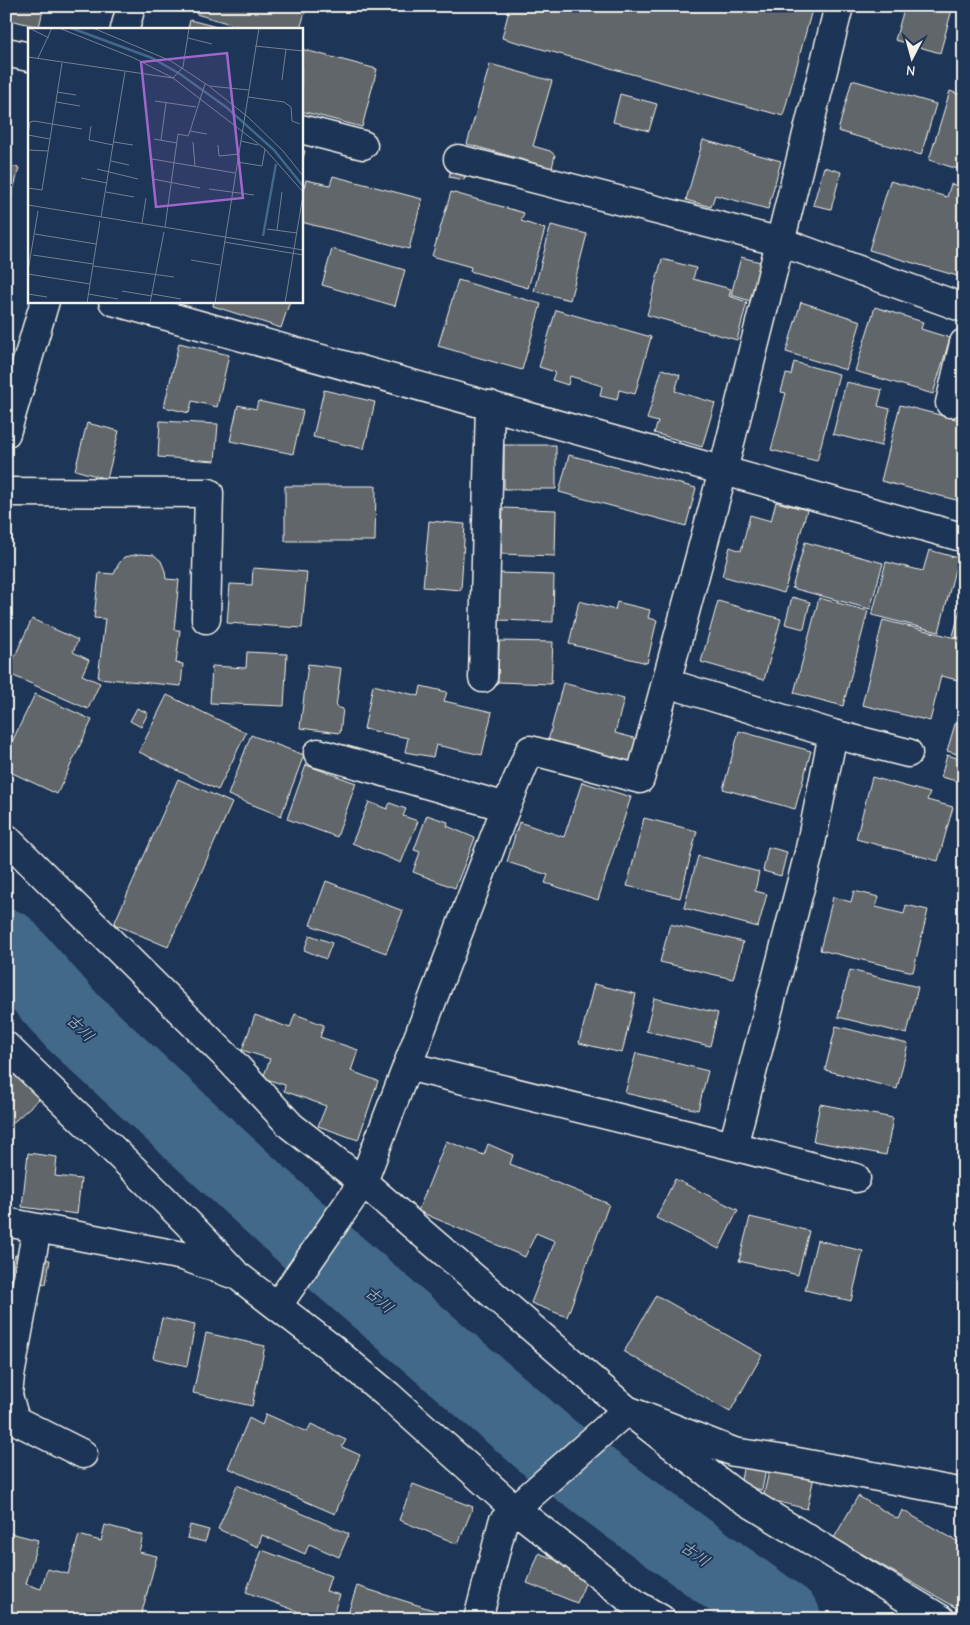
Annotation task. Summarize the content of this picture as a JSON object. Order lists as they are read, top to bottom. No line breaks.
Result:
{"water":["古川"],"north":"bottom"}
